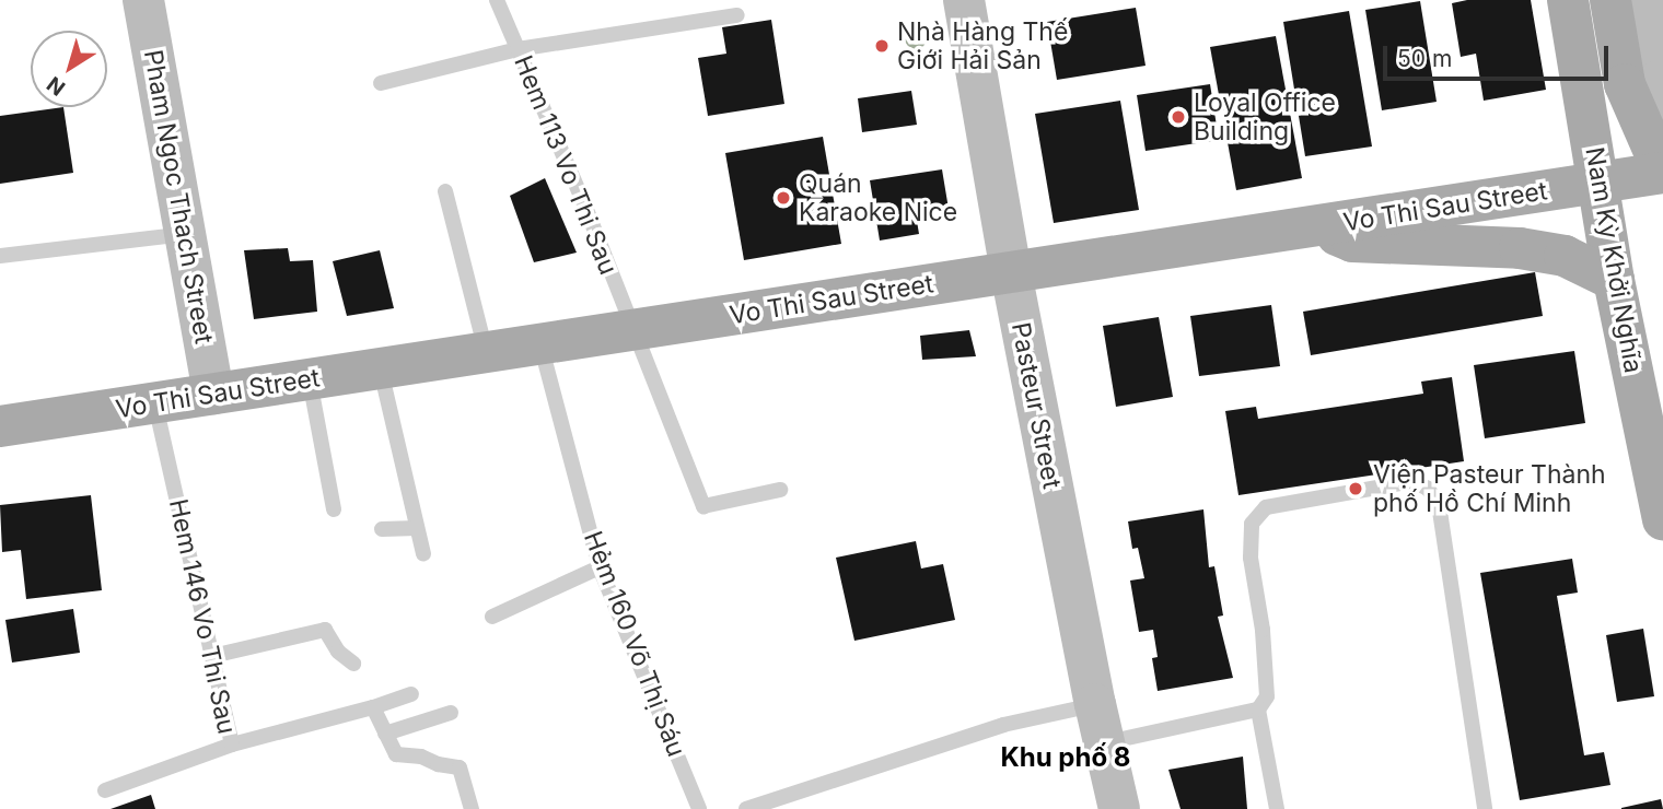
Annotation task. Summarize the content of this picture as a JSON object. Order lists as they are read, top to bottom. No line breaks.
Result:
{"streets":{"main road":["Pham Ngoc Thach Street","Vo Thi Sau Street","Nam Kỳ Khởi Nghĩa","Pasteur Street"],"lane":["Hem 113 Vo Thi Sau","Hem 146 Vo Thi Sau","Hẻm 160 Võ Thị Sáu"]},"crossings":[["Hem 113 Vo Thi Sau","Vo Thi Sau Street"],["Pham Ngoc Thach Street","Vo Thi Sau Street"],["Vo Thi Sau Street","Nam Kỳ Khởi Nghĩa"],["Vo Thi Sau Street","Pasteur Street"],["Vo Thi Sau Street","Hem 146 Vo Thi Sau"],["Vo Thi Sau Street","Hẻm 160 Võ Thị Sáu"]],"districts":["Khu phố 8"],"places":["Nhà Hàng Thế Giới Hải Sản","Loyal Office Building","Quán Karaoke Nice","Viện Pasteur Thành phố Hồ Chí Minh"],"scale_bar":"50 m","north":"bottom left"}
